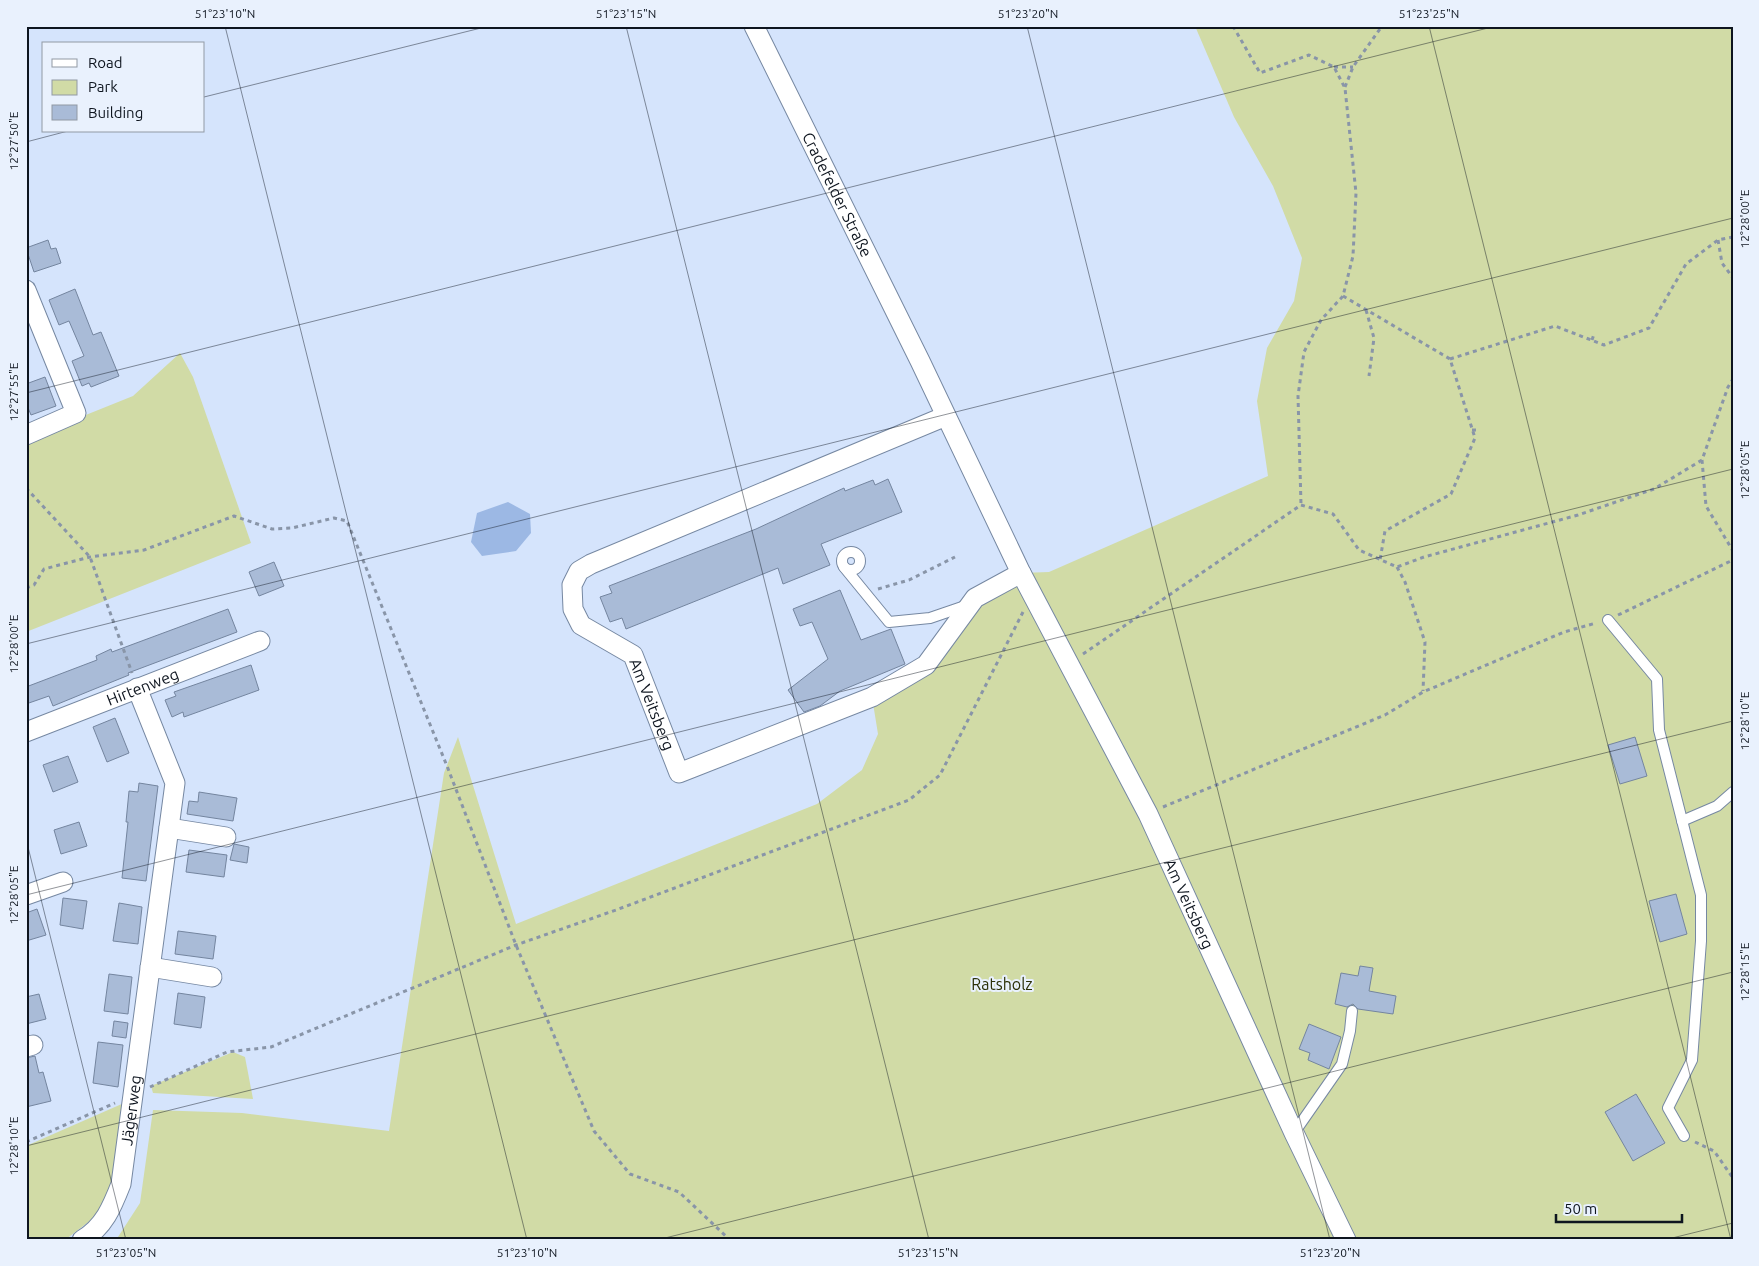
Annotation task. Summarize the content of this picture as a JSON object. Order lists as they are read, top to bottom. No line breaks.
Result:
{"streets":{"street":["Cradefelder Straße","Hirtenweg","Am Veitsberg","Jägerweg"]},"crossings":[["Cradefelder Straße","Am Veitsberg"],["Hirtenweg","Jägerweg"]],"parks":["Ratsholz"],"legend":["Road","Park","Building"],"scale_bar":"50 m","coordinates":["51°23'10\"N","51°23'15\"N","51°23'20\"N","51°23'25\"N","12°27'50\"E","12°28'00\"E","12°27'55\"E","12°28'05\"E","12°28'10\"E","12°28'15\"E","51°23'05\"N"]}
